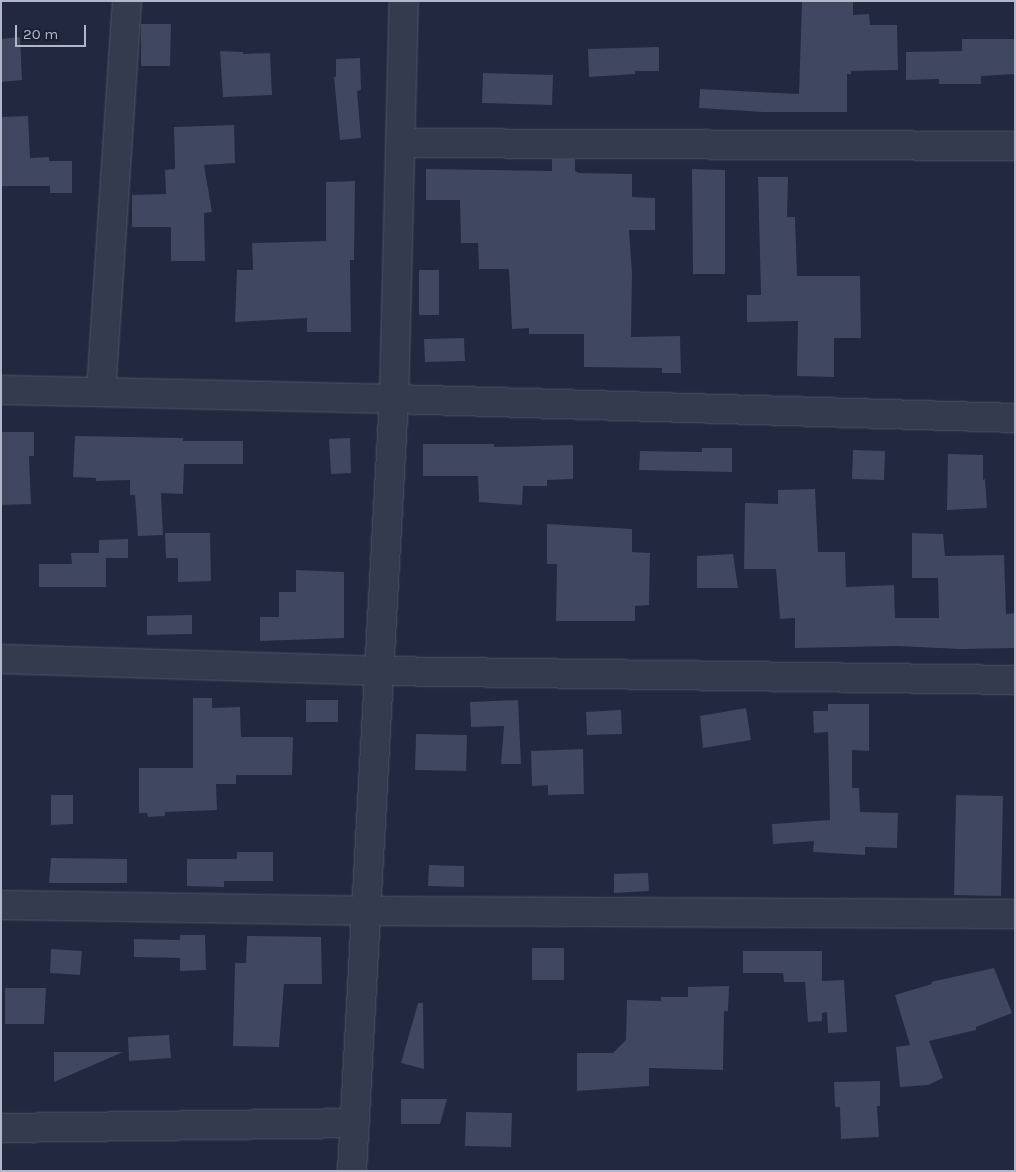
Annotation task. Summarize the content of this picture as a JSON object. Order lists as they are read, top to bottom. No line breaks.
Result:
{"scale_bar":"20 m"}
